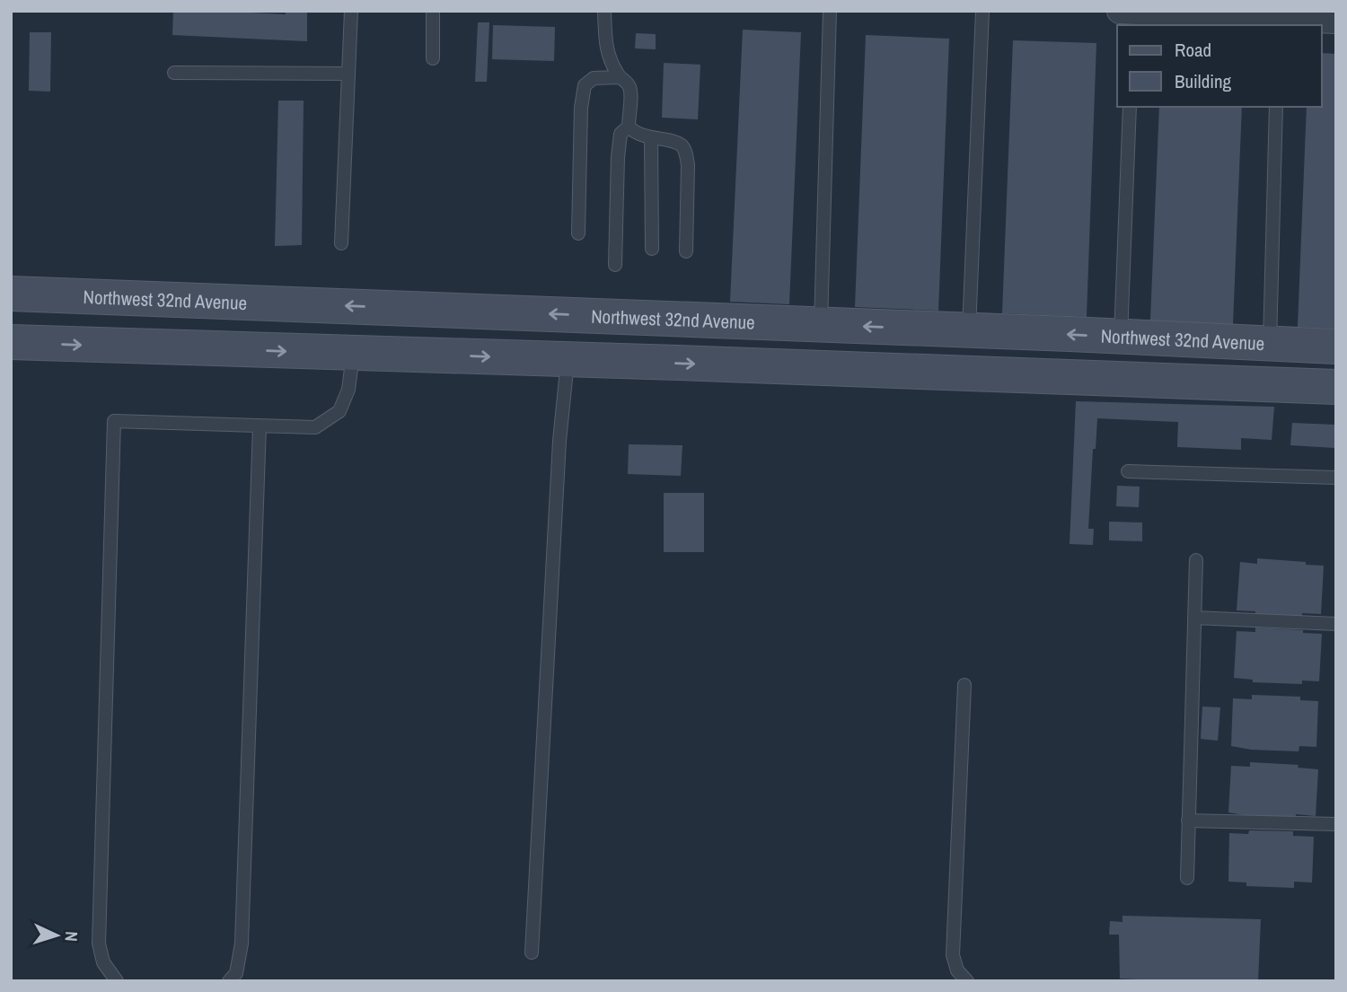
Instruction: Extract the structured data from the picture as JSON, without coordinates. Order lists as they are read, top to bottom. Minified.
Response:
{"streets":{"main road":["Northwest 32nd Avenue"]},"legend":["Road","Building"],"north":"right"}
